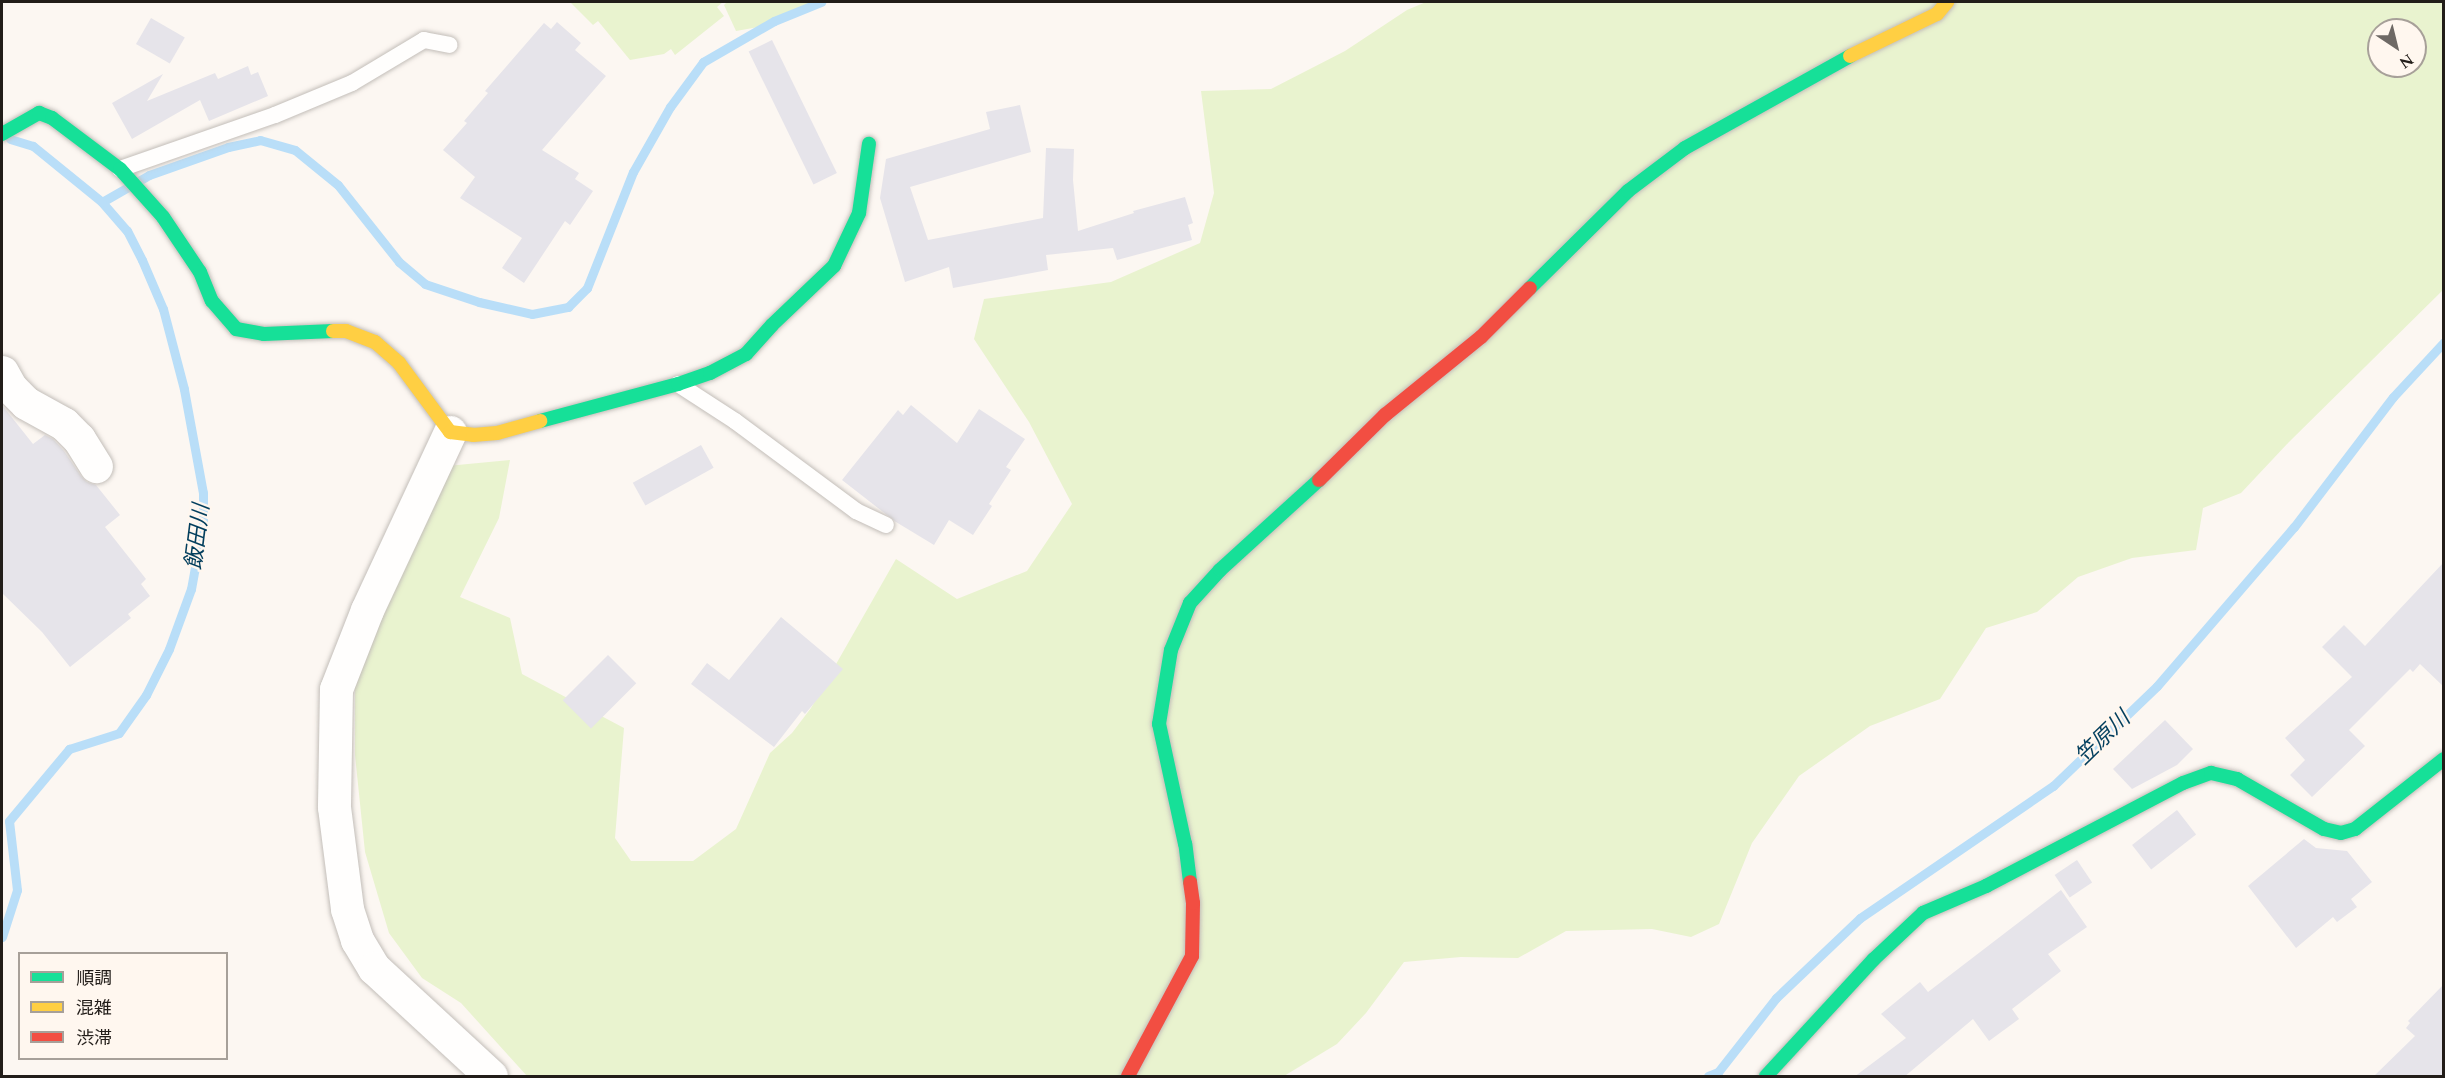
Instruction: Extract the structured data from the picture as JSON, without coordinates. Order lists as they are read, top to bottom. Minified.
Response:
{"water":["飯田川","笠原川"],"legend":["順調","混雑","渋滞"],"north":"bottom right"}
